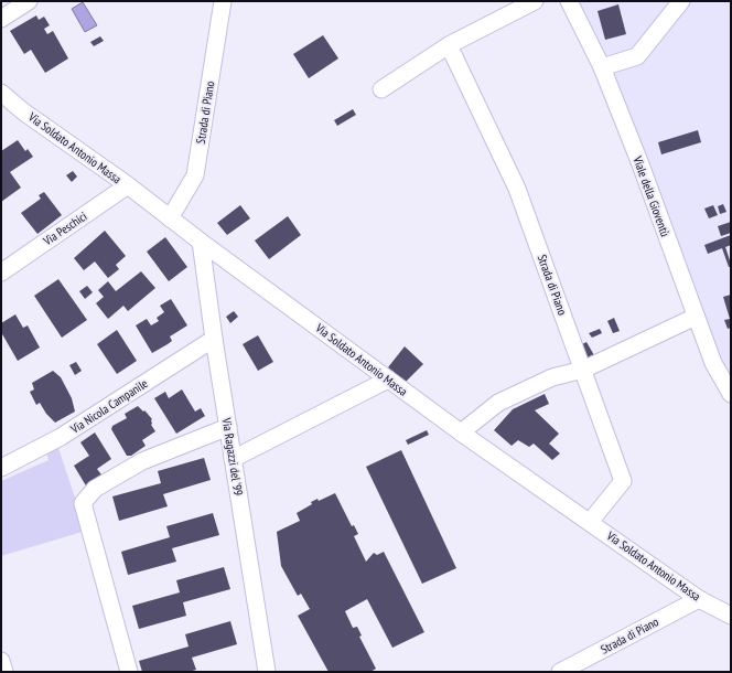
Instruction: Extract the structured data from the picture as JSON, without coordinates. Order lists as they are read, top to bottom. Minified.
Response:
{"streets":{"street":["Strada di Piano","Via Soldato Antonio Massa","Viale della Gioventù","Via Peschici","Via Nicola Campanile","Via Ragazzi del '99"]},"crossings":[["Strada di Piano","Via Soldato Antonio Massa"],["Via Soldato Antonio Massa","Via Peschici"],["Via Soldato Antonio Massa","Via Ragazzi del '99"],["Via Nicola Campanile","Via Ragazzi del '99"]]}
